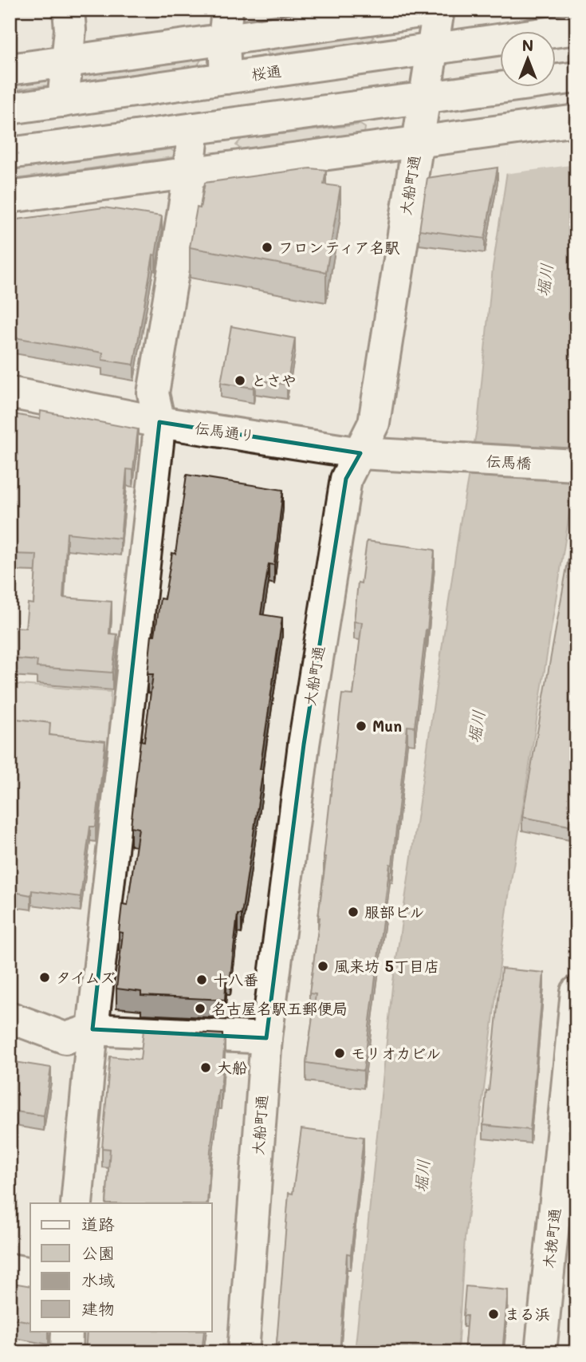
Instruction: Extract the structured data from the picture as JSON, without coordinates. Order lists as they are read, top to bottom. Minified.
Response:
{"streets":{"street":["桜通","大船町通","伝馬通り","伝馬橋","木挽町通"]},"crossings":[["桜通","大船町通"],["大船町通","伝馬通り"],["伝馬通り","伝馬橋"]],"water":["堀川"],"places":["フロンティア名駅","とさや","Mun","服部ビル","風来坊 5丁目店","タイムズ","十八番","名古屋名駅五郵便局","モリオカビル","大船","まる浜"],"legend":["道路","公園","水域","建物"],"north":"top"}
